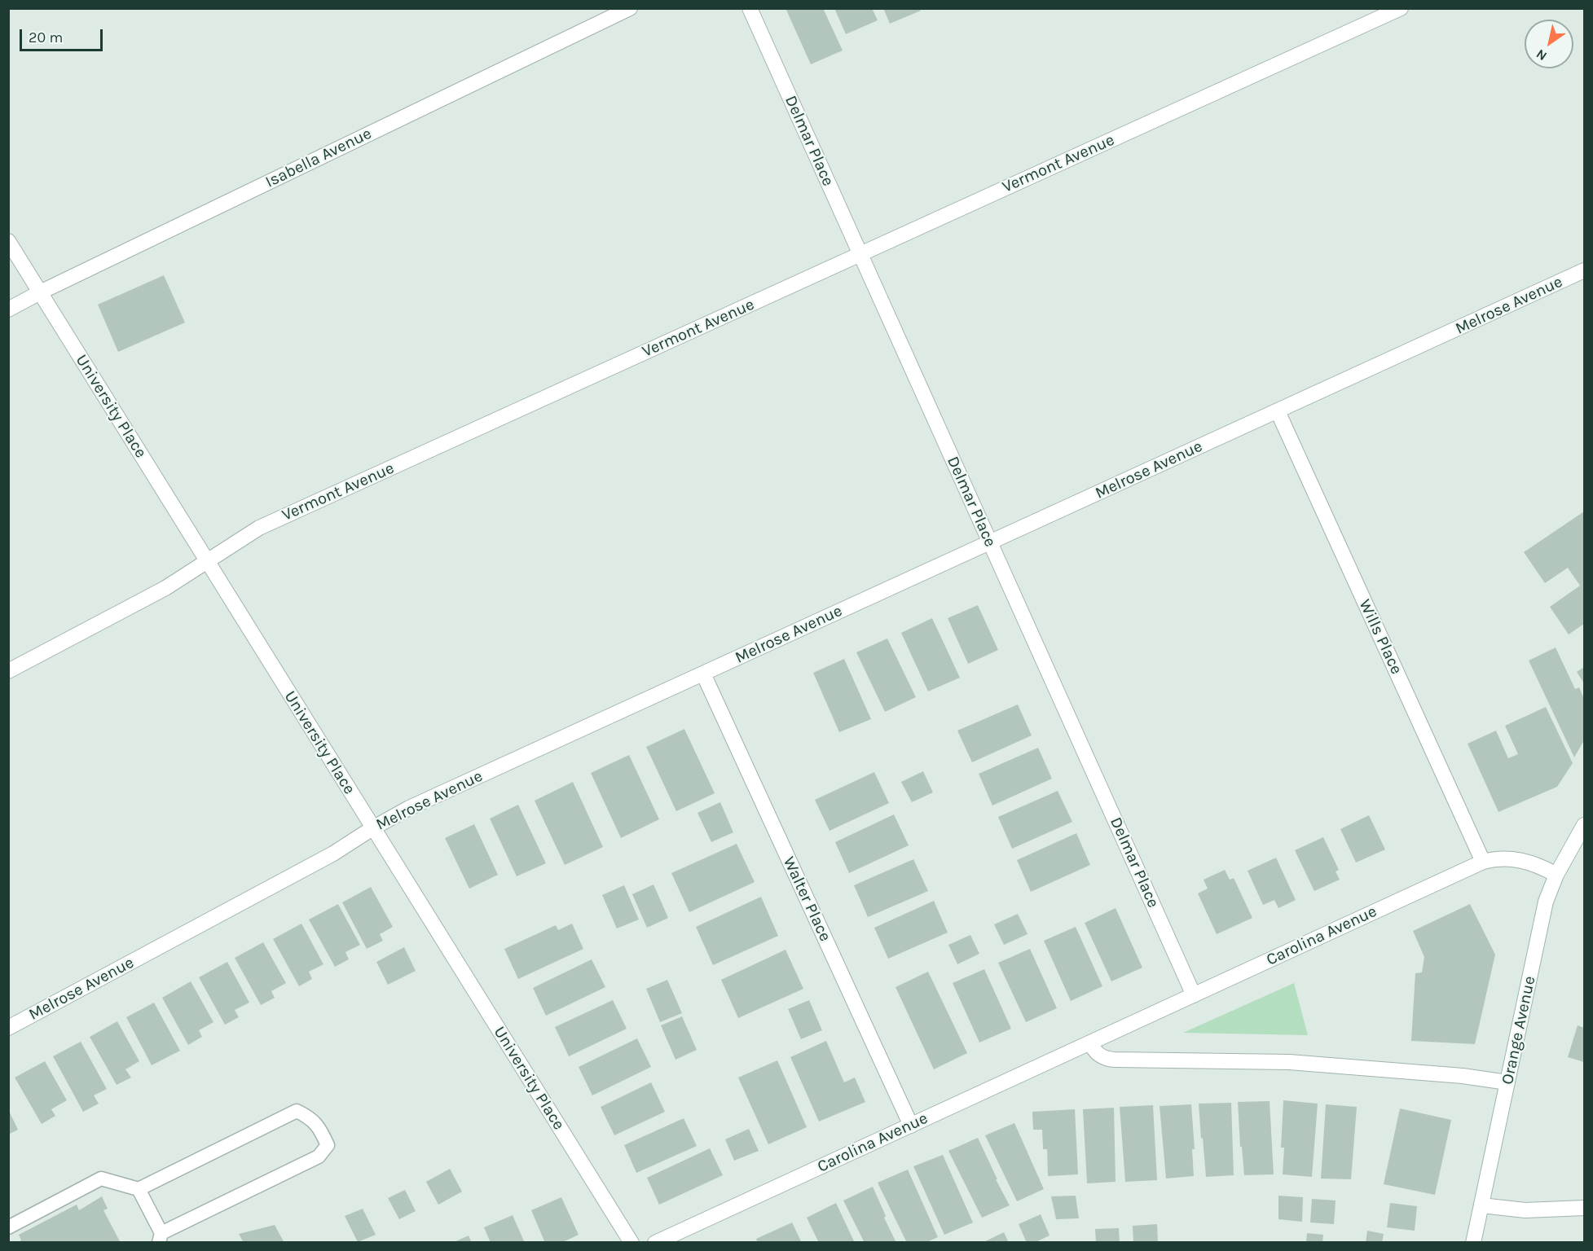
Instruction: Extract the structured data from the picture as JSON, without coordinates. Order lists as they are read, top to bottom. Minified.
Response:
{"streets":{"street":["Delmar Place","Isabella Avenue","Vermont Avenue","Melrose Avenue","University Place","Wills Place","Walter Place","Carolina Avenue","Orange Avenue"]},"crossings":[["Delmar Place","Vermont Avenue"],["Delmar Place","Melrose Avenue"],["Delmar Place","Carolina Avenue"],["Isabella Avenue","University Place"],["Vermont Avenue","University Place"],["Melrose Avenue","University Place"],["Melrose Avenue","Wills Place"],["Melrose Avenue","Walter Place"],["Wills Place","Carolina Avenue"],["Walter Place","Carolina Avenue"],["Carolina Avenue","Orange Avenue"]],"scale_bar":"20 m","north":"bottom left"}
